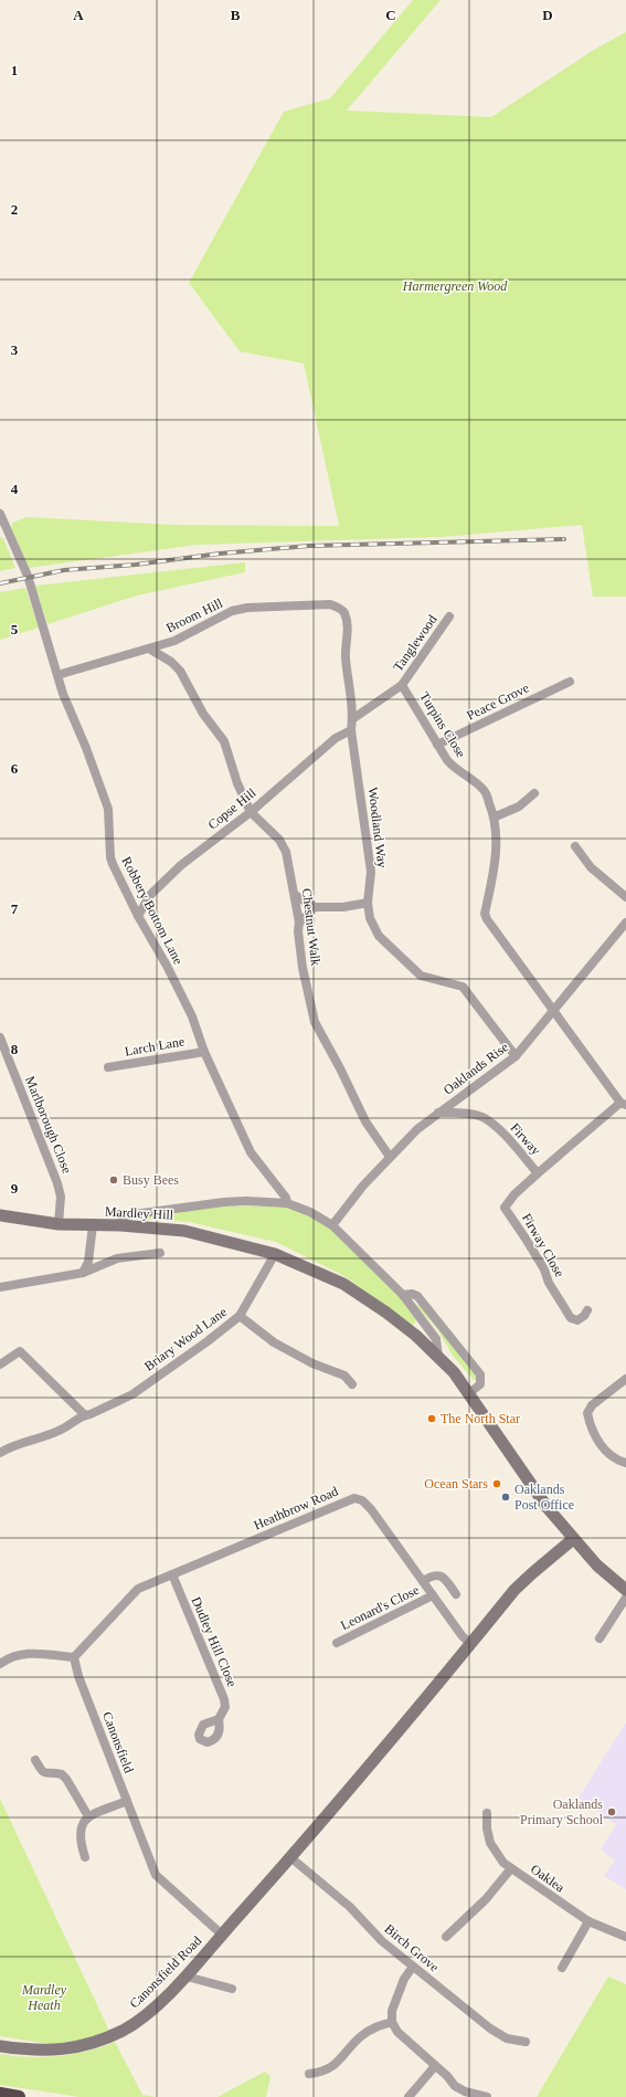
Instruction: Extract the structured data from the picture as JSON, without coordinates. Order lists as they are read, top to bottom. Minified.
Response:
{"streets":{"street":["Broom Hill","Tanglewood","Peace Grove","Turpins Close","Copse Hill","Woodland Way","Robbery Bottom Lane","Chestnut Walk","Larch Lane","Oaklands Rise","Marlborough Close","Firway","Mardley Hill","Firway Close","Briary Wood Lane","Heathbrow Road","Leonard's Close","Dudley Hill Close","Canonsfield","Oaklea","Birch Grove","Canonsfield Road"]},"crossings":[["Broom Hill","Woodland Way"],["Broom Hill","Robbery Bottom Lane"],["Broom Hill","Chestnut Walk"],["Tanglewood","Turpins Close"],["Peace Grove","Turpins Close"],["Turpins Close","Woodland Way"],["Turpins Close","Oaklands Rise"],["Turpins Close","Firway"],["Copse Hill","Woodland Way"],["Copse Hill","Robbery Bottom Lane"],["Copse Hill","Chestnut Walk"],["Woodland Way","Oaklands Rise"],["Robbery Bottom Lane","Larch Lane"],["Chestnut Walk","Oaklands Rise"],["Oaklands Rise","Firway"],["Marlborough Close","Mardley Hill"],["Firway","Firway Close"],["Mardley Hill","Briary Wood Lane"],["Heathbrow Road","Leonard's Close"],["Heathbrow Road","Dudley Hill Close"],["Heathbrow Road","Canonsfield Road"],["Canonsfield","Canonsfield Road"],["Birch Grove","Canonsfield Road"]],"parks":["Harmergreen Wood","Mardley Heath"],"places":["Busy Bees","The North Star","Ocean Stars","Oaklands Post Office","Oaklands Primary School"],"grid":{"columns":["A","B","C","D"],"rows":["1","2","3","4","5","6","7","8","9"]}}
